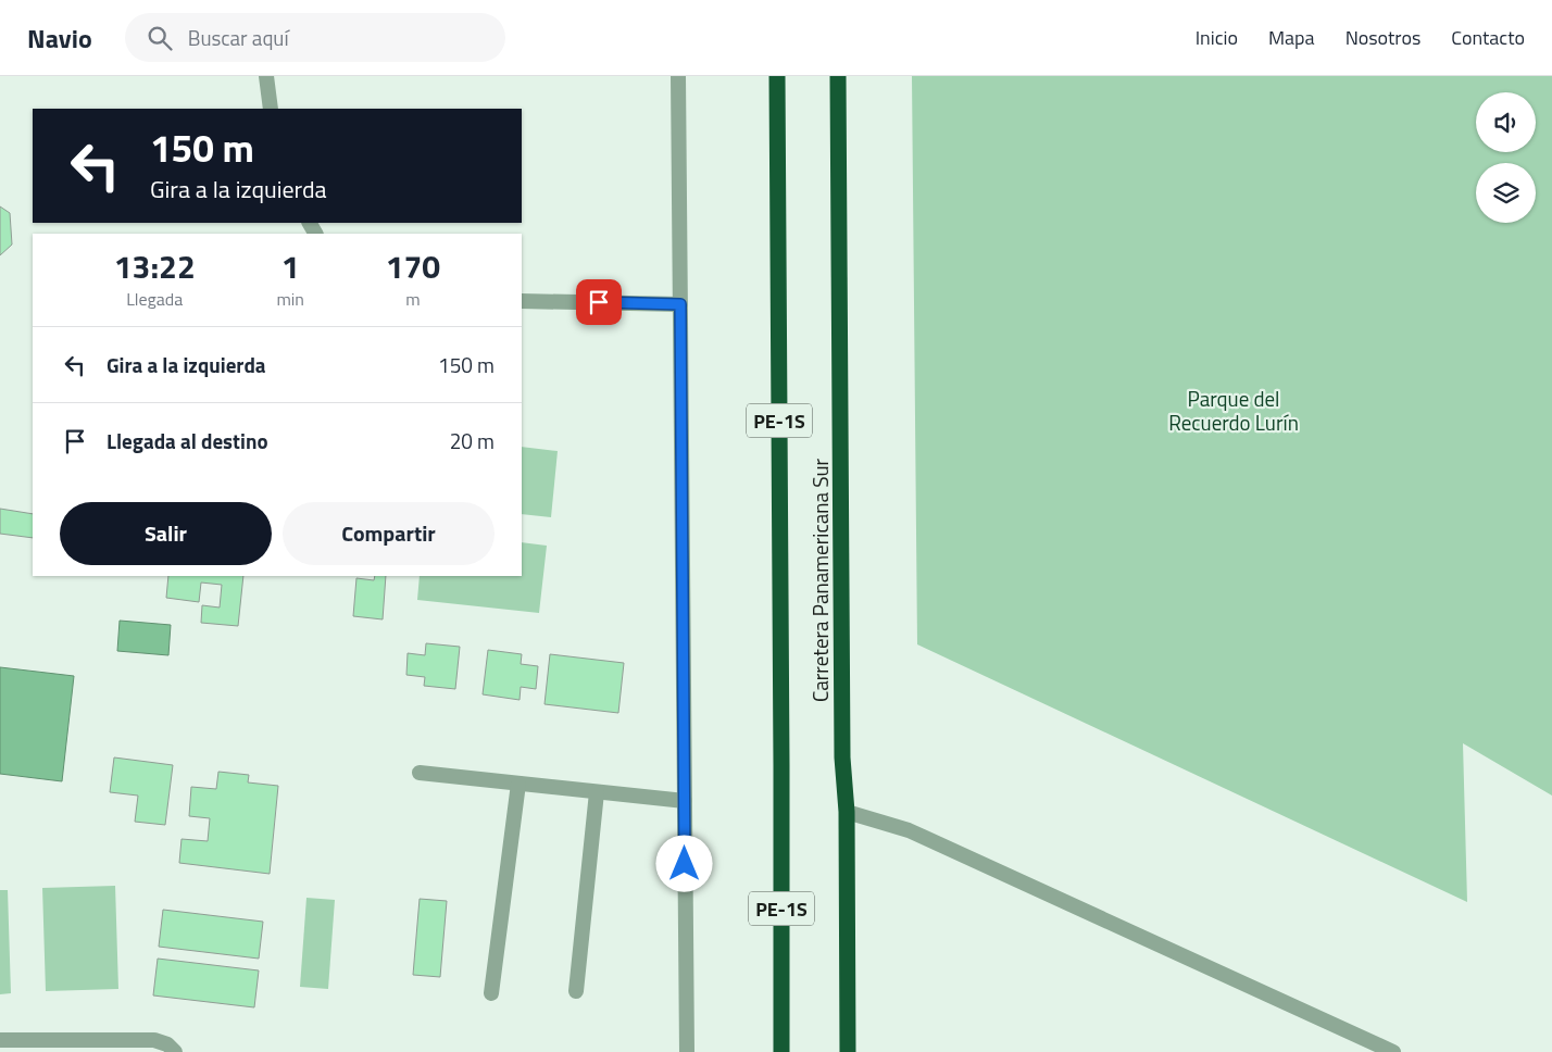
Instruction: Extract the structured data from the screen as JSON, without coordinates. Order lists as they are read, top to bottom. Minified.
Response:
{"streets":{"highway":["PE-1S","Carretera Panamericana Sur"]},"parks":["Parque del Recuerdo Lurín"],"page":{"header":"Navio","search":"Buscar aquí","nav":["Inicio","Mapa","Nosotros","Contacto"],"turn":["150 m","Gira a la izquierda"],"eta":["13:22","Llegada","1","min","170","m"],"list":[{"name":"Gira a la izquierda","value":"150 m"},{"name":"Llegada al destino","value":"20 m"}],"buttons":["Salir","Compartir"]}}
